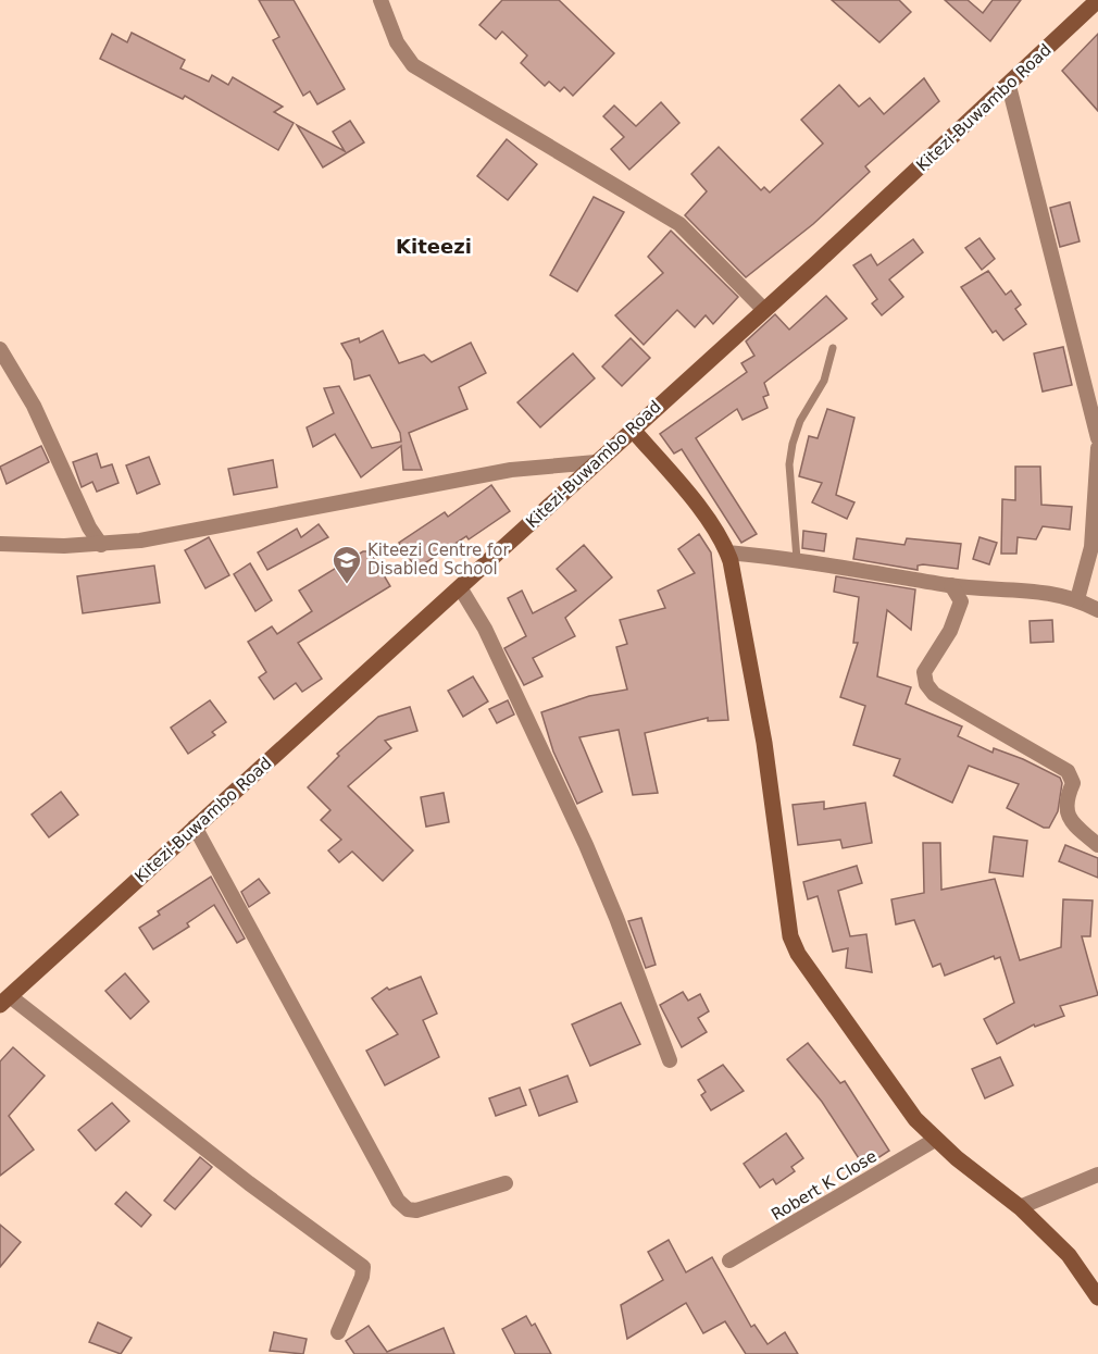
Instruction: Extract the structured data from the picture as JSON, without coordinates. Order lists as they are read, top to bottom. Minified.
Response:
{"streets":{"street":["Kitezi-Buwambo Road","Robert K Close"]},"districts":["Kiteezi"],"places":{"school or university":["Kiteezi Centre for Disabled School"]}}
